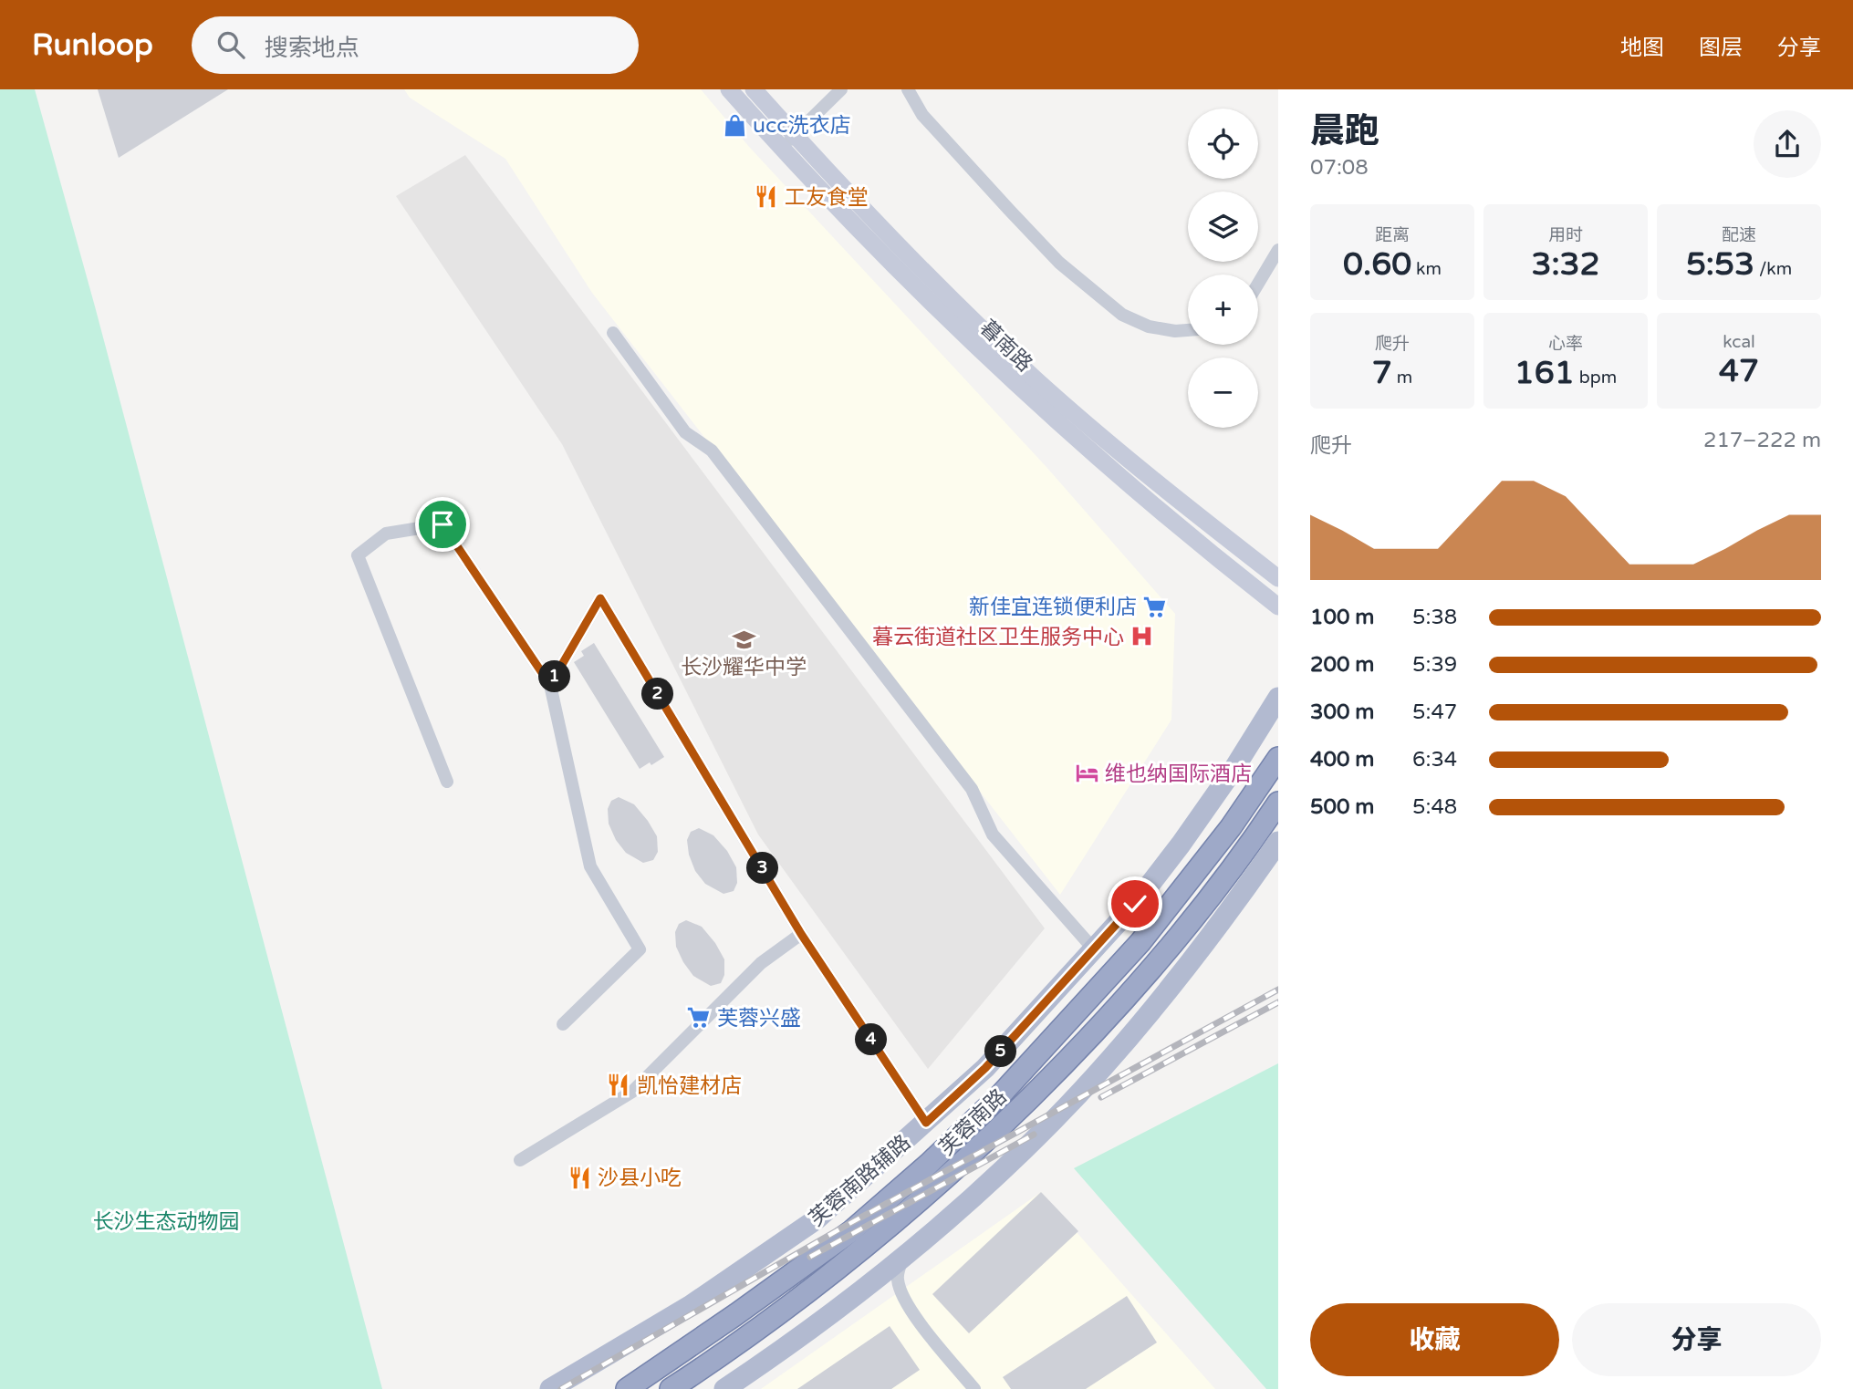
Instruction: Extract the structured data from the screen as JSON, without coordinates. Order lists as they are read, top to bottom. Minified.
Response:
{"streets":{"highway":["芙蓉南路"],"main road":["暮南路","芙蓉南路辅路"]},"parks":["长沙生态动物园"],"places":{"shop":["ucc洗衣店"],"restaurant":["工友食堂","凯怡建材店","沙县小吃"],"supermarket":["新佳宜连锁便利店","芙蓉兴盛"],"hospital":["暮云街道社区卫生服务中心"],"school or university":["长沙耀华中学"],"hotel":["维也纳国际酒店"]},"page":{"header":"Runloop","search":"搜索地点","nav":["地图","图层","分享"],"heading":["晨跑","07:08"],"map_buttons":["+","−"],"stats":[["距离","0.60 km"],["用时","3:32"],["配速","5:53 /km"],["爬升","7 m"],["心率","161 bpm"],["kcal","47"]],"chart":["爬升","217–222 m"],"list":[{"name":"100 m","note":"5:38"},{"name":"200 m","note":"5:39"},{"name":"300 m","note":"5:47"},{"name":"400 m","note":"6:34"},{"name":"500 m","note":"5:48"}],"pins":["1","2","3","4","5"],"buttons":["收藏","分享"]}}
